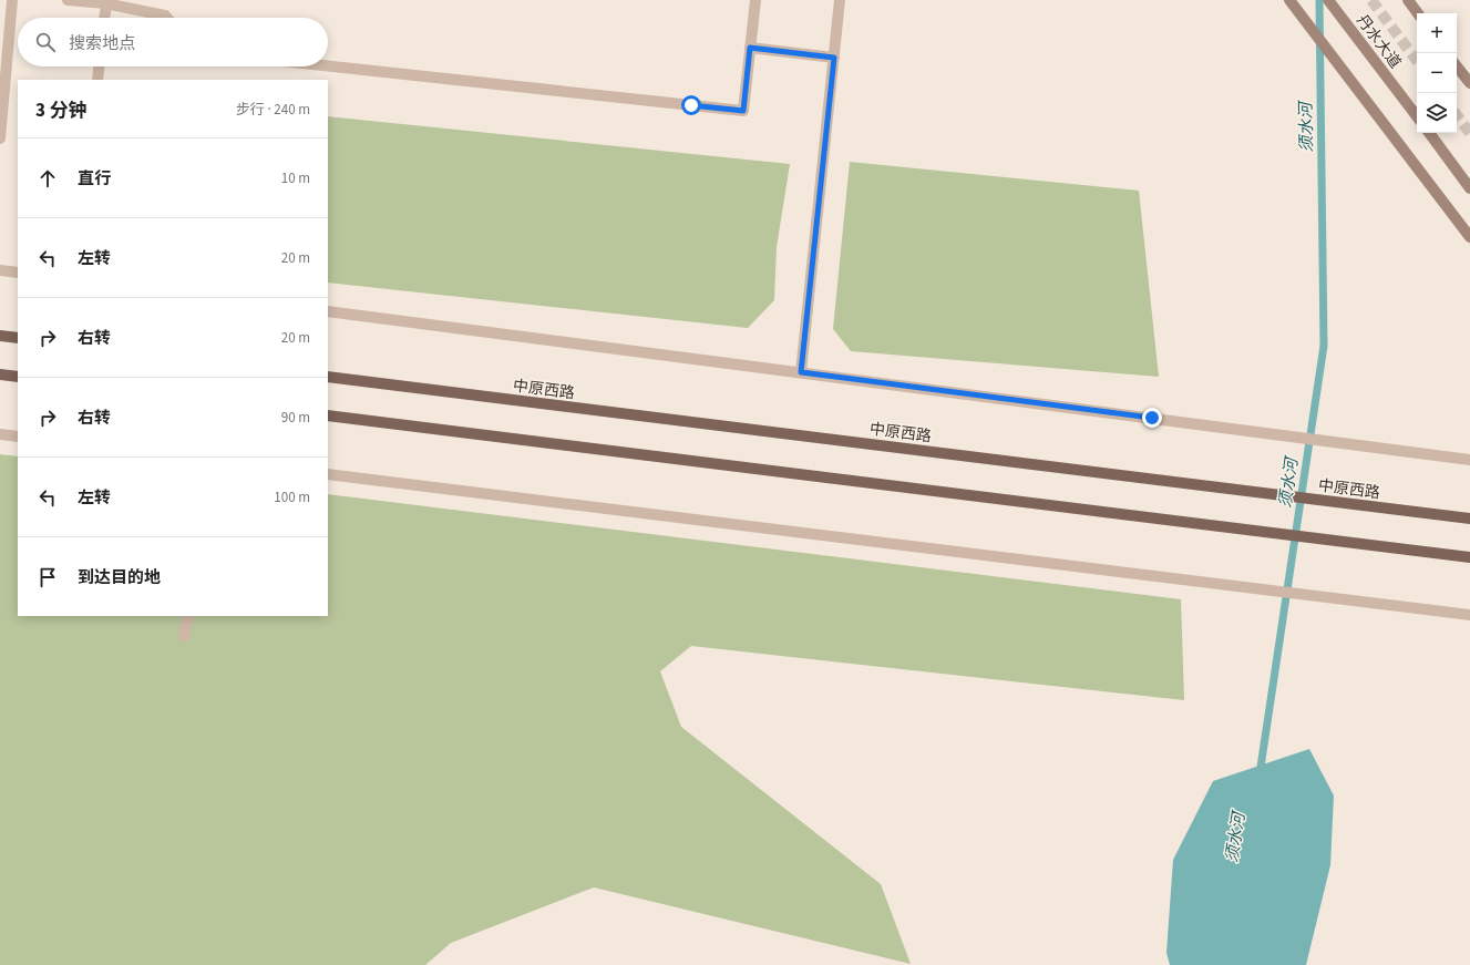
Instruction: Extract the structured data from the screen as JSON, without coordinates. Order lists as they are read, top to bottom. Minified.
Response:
{"streets":{"main road":["中原西路"],"street":["丹水大道"]},"water":["须水河"],"page":{"map_buttons":["+","−"],"search":"搜索地点","heading":["3 分钟","步行 · 240 m"],"list":[["直行","10 m"],["左转","20 m"],["右转","20 m"],["右转","90 m"],["左转","100 m"],"到达目的地"]}}
